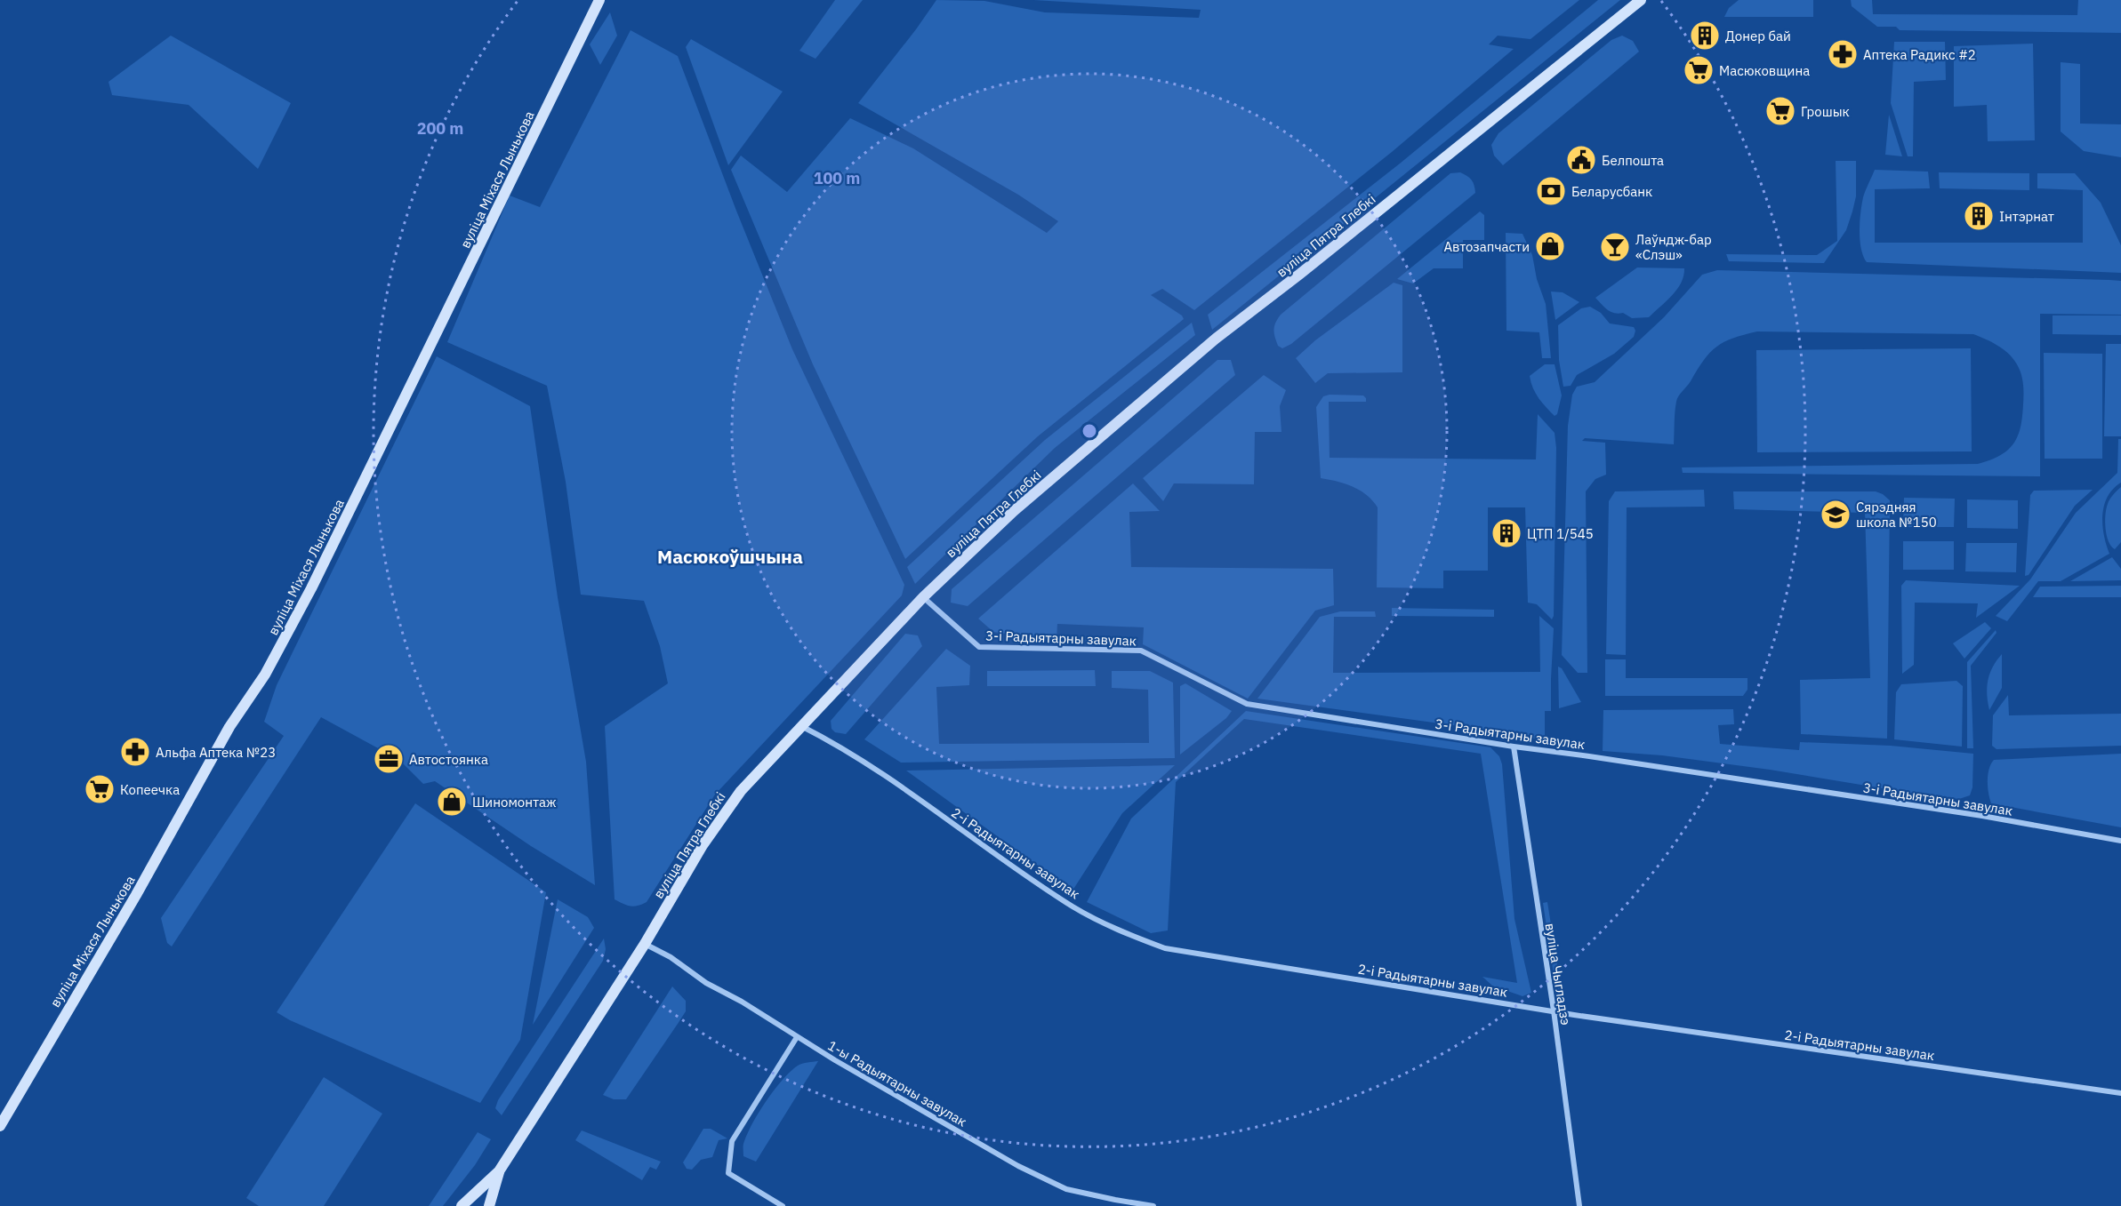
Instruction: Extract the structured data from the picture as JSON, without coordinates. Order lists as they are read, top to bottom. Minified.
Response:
{"streets":{"street":["вуліца Міхася Лынькова","вуліца Пятра Глебкі","3-і Радыятарны завулак","2-і Радыятарны завулак","вуліца Чыгладзэ","1-ы Радыятарны завулак"]},"crossings":[["вуліца Пятра Глебкі","3-і Радыятарны завулак"],["вуліца Пятра Глебкі","2-і Радыятарны завулак"],["вуліца Пятра Глебкі","1-ы Радыятарны завулак"],["3-і Радыятарны завулак","вуліца Чыгладзэ"],["2-і Радыятарны завулак","вуліца Чыгладзэ"]],"districts":["Масюкоўшчына"],"places":{"building":["Донер бай","Інтэрнат","ЦТП 1/545"],"pharmacy":["Аптека Радикс #2","Альфа Аптека №23"],"supermarket":["Масюковщина","Грошык","Копеечка"],"public building":["Белпошта"],"bank":["Беларусбанк"],"shop":["Автозапчасти","Шиномонтаж"],"bar":["Лаўндж-бар «Слэш»"],"school or university":["Сярэдняя школа №150"],"office":["Автостоянка"]},"rings":["200 m","100 m"]}
